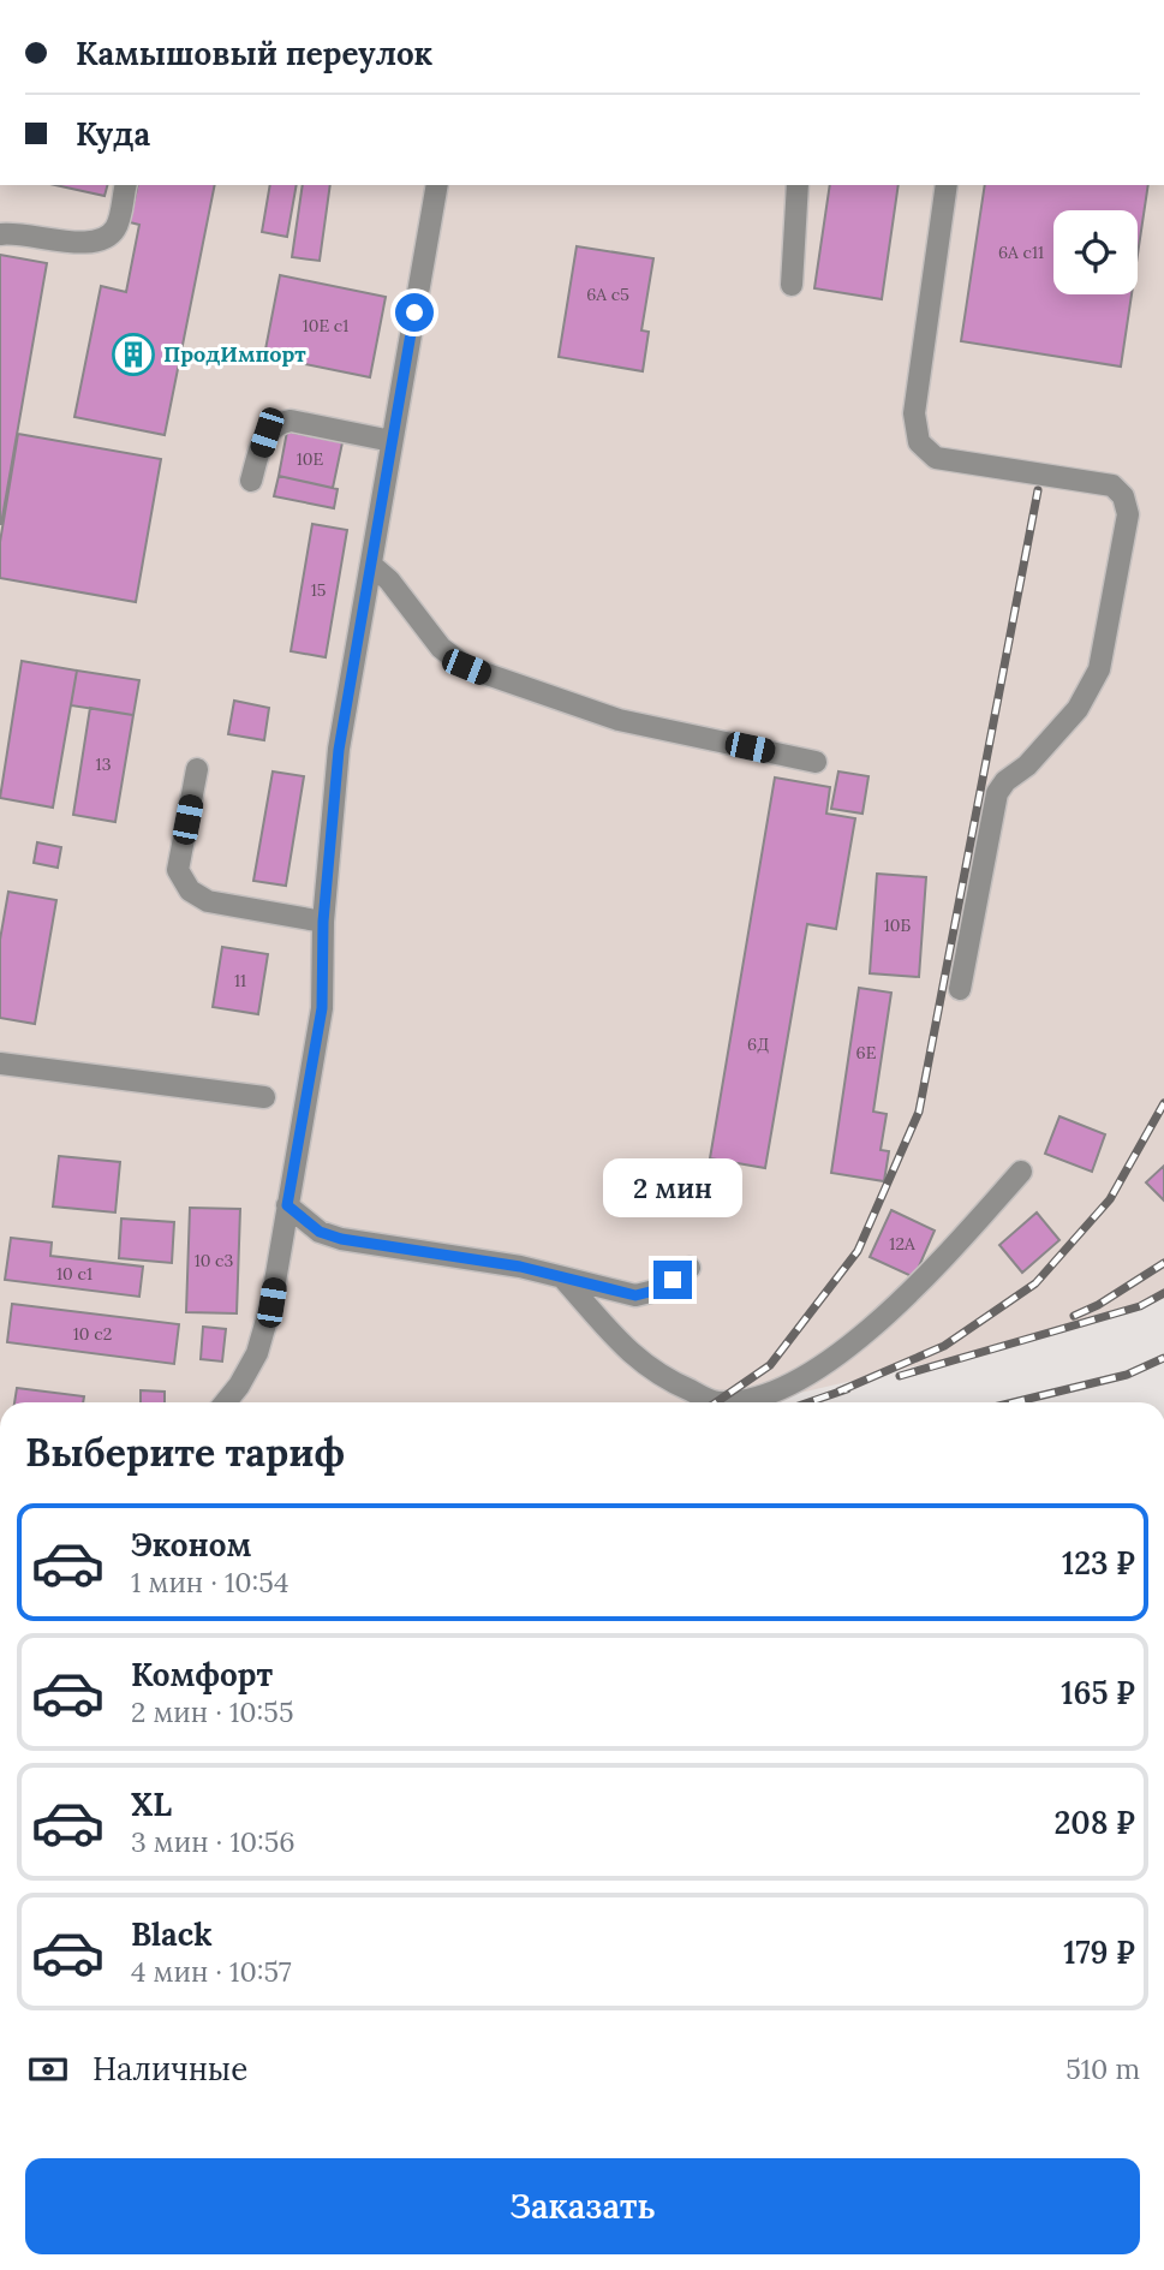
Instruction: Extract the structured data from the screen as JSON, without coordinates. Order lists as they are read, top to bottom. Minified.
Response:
{"places":{"building":["ПродИмпорт"]},"house_numbers":["6А с11","6А с5","10Е с1","10Е","15","13","10Б","11","6Д","6Е","12А","10 с3","10 с1","10 с2"],"page":{"banner":["Камышовый переулок","Куда"],"bubble":"2 мин","heading":"Выберите тариф","list":[{"name":"Эконом","note":"1 мин · 10:54","value":"123 ₽"},{"name":"Комфорт","note":"2 мин · 10:55","value":"165 ₽"},{"name":"XL","note":"3 мин · 10:56","value":"208 ₽"},{"name":"Black","note":"4 мин · 10:57","value":"179 ₽"}],"pay":["Наличные","510 m"],"buttons":"Заказать"}}
